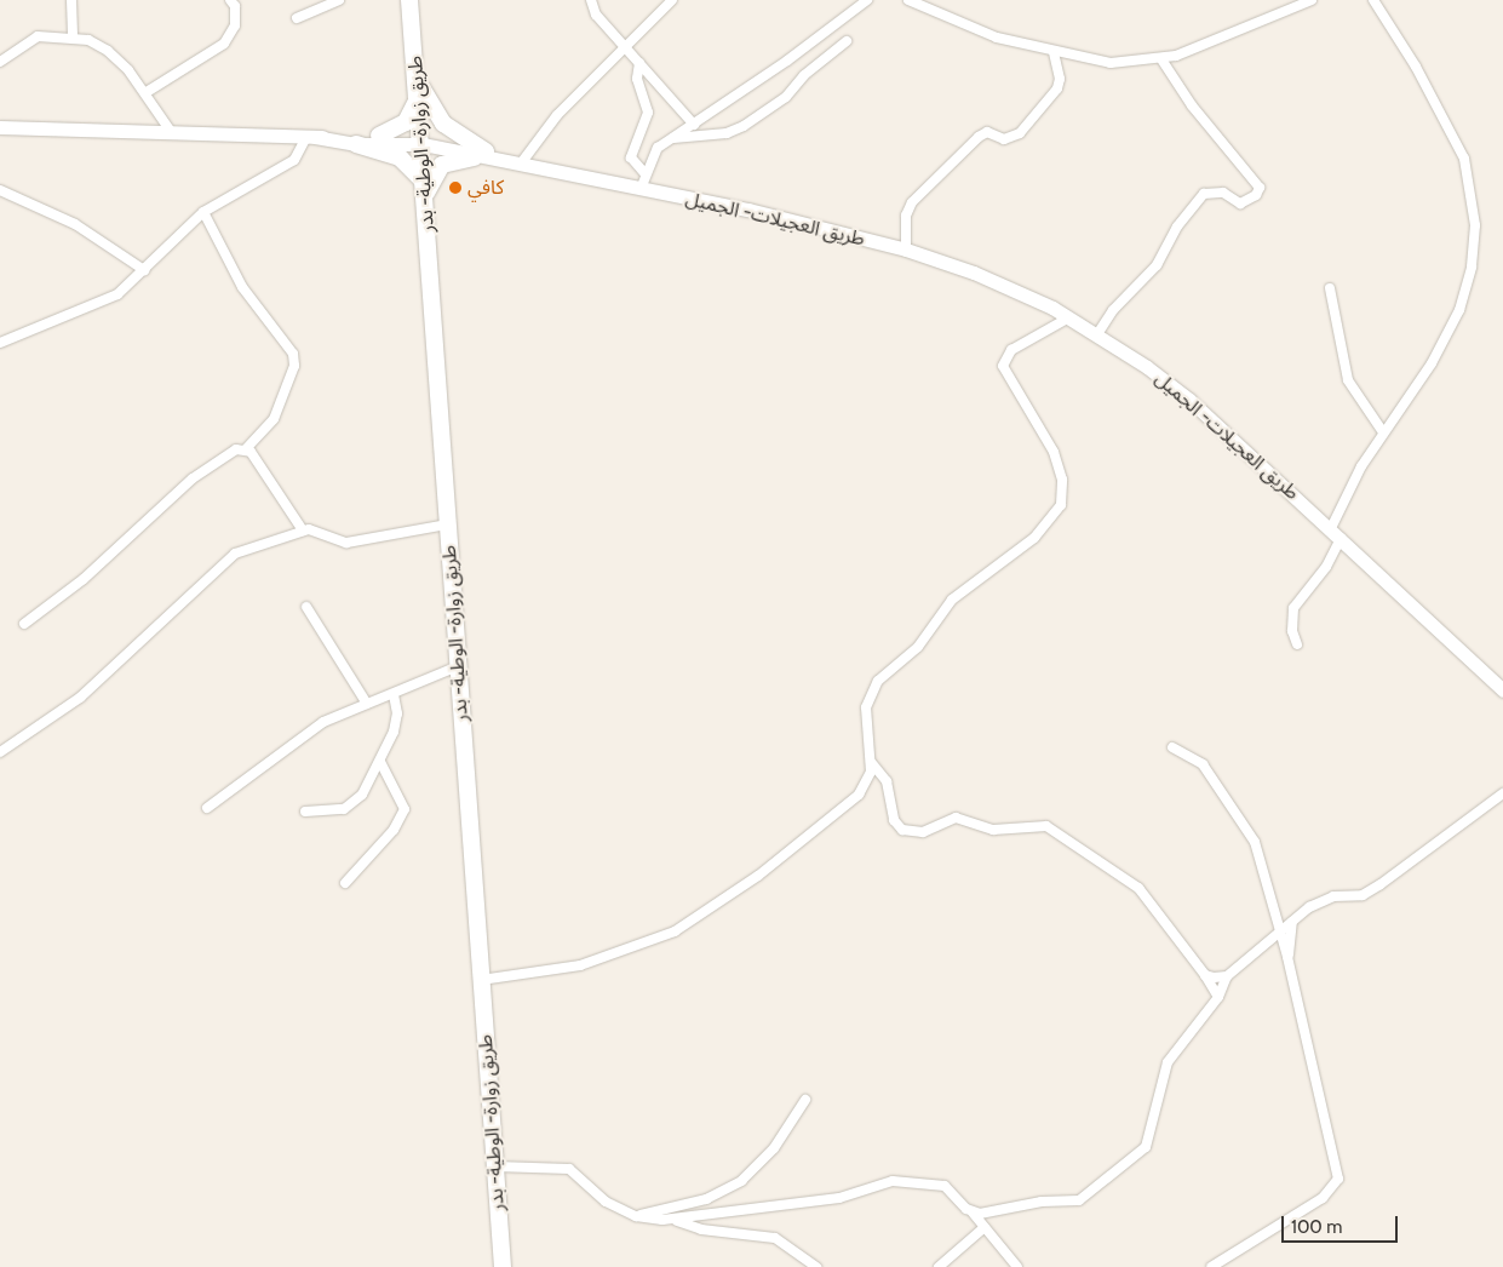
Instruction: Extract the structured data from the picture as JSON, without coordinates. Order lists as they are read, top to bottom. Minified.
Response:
{"streets":{"highway":["طريق زوارة- الوطية- بدر"],"main road":["طريق العجيلات- الجميل"]},"crossings":[["طريق زوارة- الوطية- بدر","طريق العجيلات- الجميل"]],"places":["كافي"],"scale_bar":"100 m"}
